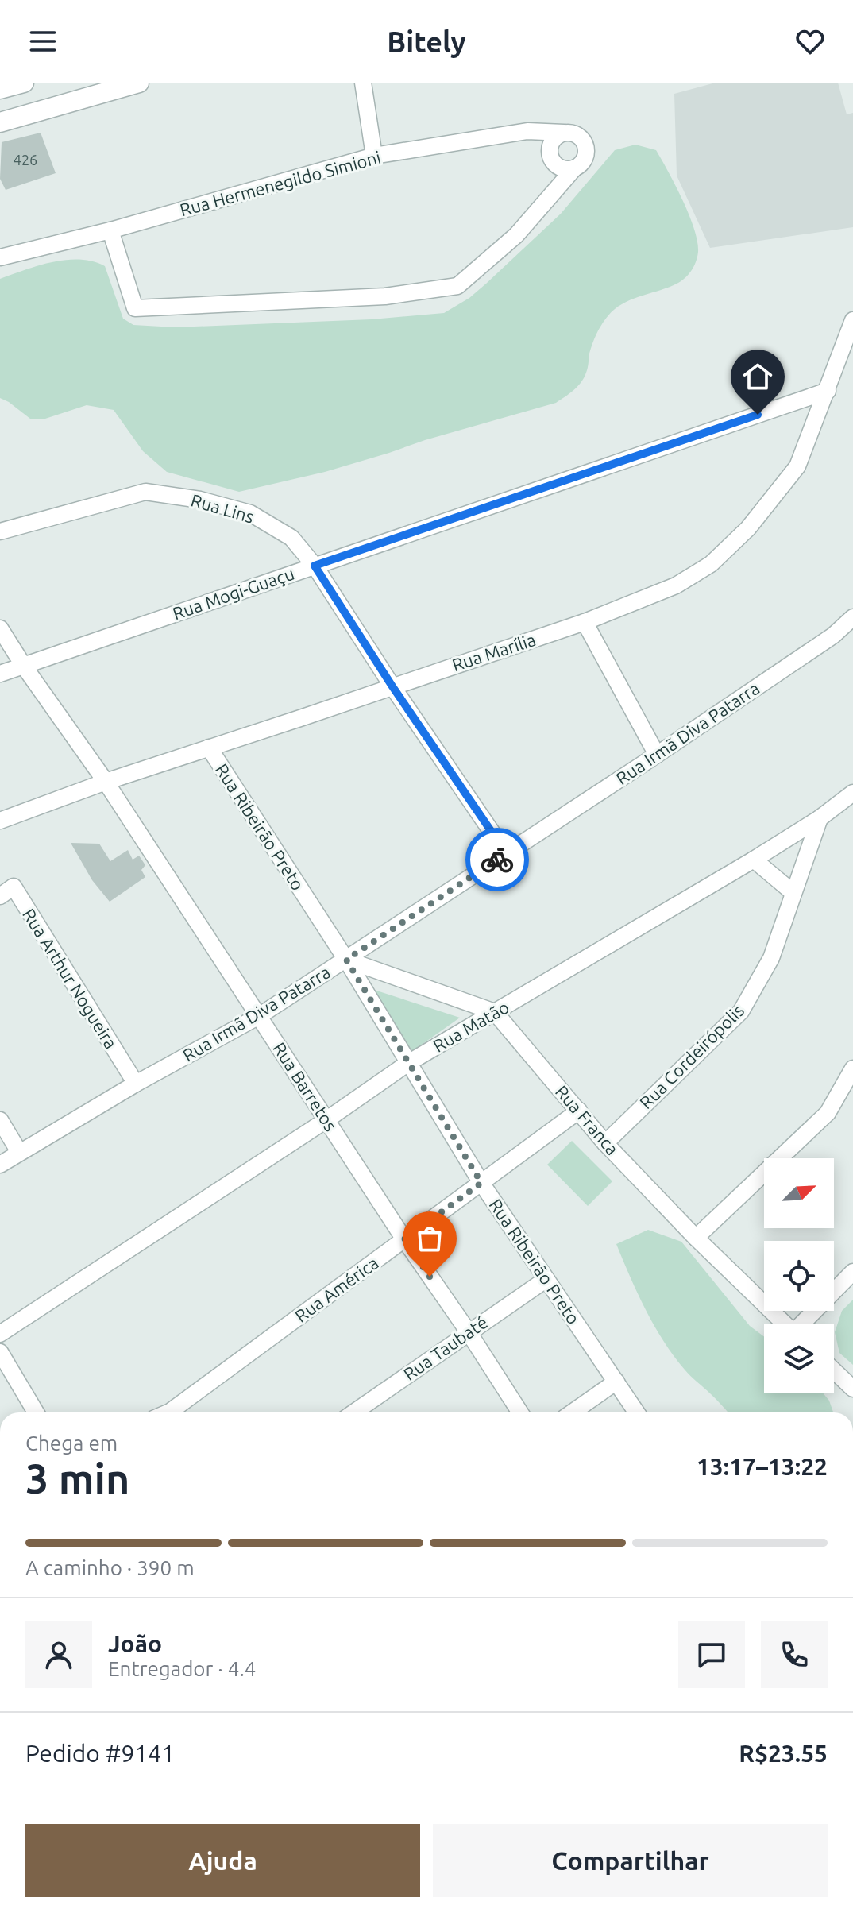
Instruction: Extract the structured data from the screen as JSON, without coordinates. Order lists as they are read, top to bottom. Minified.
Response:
{"streets":{"street":["Rua Hermenegildo Simioni","Rua Lins","Rua Mogi-Guaçu","Rua Marília","Rua Irmã Diva Patarra","Rua Ribeirão Preto","Rua Arthur Nogueira","Rua Matão","Rua Cordeirópolis","Rua Barretos","Rua Franca","Rua América","Rua Taubaté"]},"crossings":[["Rua Lins","Rua Mogi-Guaçu"],["Rua Lins","Rua Marília"],["Rua Lins","Rua Irmã Diva Patarra"],["Rua Mogi-Guaçu","Rua Marília"],["Rua Mogi-Guaçu","Rua Barretos"],["Rua Marília","Rua Ribeirão Preto"],["Rua Marília","Rua Barretos"],["Rua Irmã Diva Patarra","Rua Ribeirão Preto"],["Rua Irmã Diva Patarra","Rua Arthur Nogueira"],["Rua Irmã Diva Patarra","Rua Barretos"],["Rua Ribeirão Preto","Rua Matão"],["Rua Ribeirão Preto","Rua América"],["Rua Ribeirão Preto","Rua Taubaté"],["Rua Matão","Rua Cordeirópolis"],["Rua Matão","Rua Barretos"],["Rua Matão","Rua Franca"],["Rua Cordeirópolis","Rua Franca"],["Rua Barretos","Rua América"],["Rua Barretos","Rua Taubaté"],["Rua Franca","Rua América"]],"house_numbers":["426"],"north":"top right","page":{"header":"Bitely","heading":["3 min","Chega em","13:17–13:22"],"panel":["João","Entregador · 4.4","Pedido #9141","R$23.55"],"bar":"A caminho · 390 m","buttons":["Ajuda","Compartilhar"]}}
